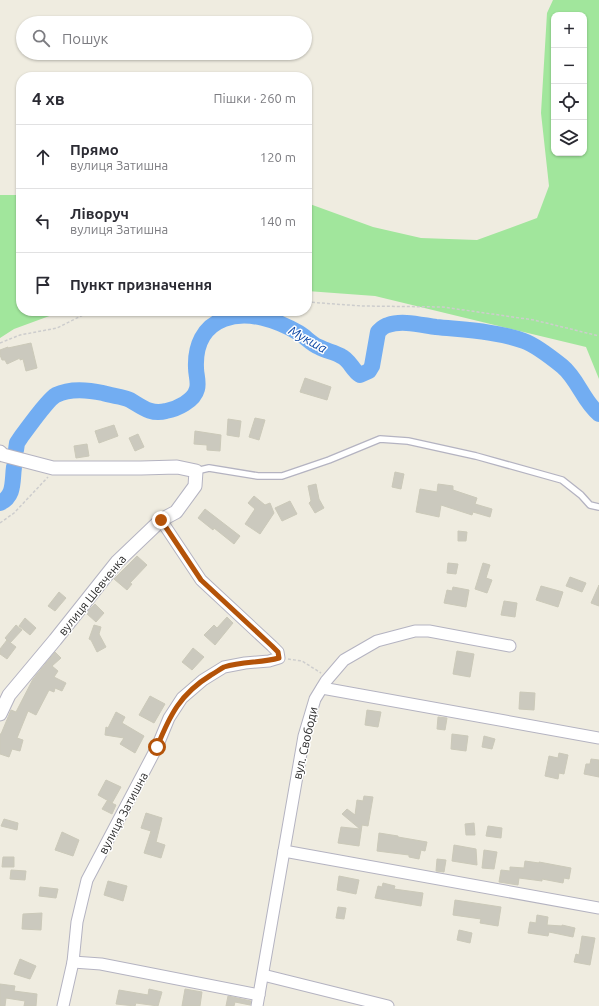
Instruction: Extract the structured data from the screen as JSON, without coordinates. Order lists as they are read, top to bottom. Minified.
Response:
{"streets":{"street":["вулиця Шевченка","вул. Свободи","вулиця Затишна"]},"water":["Мукша"],"page":{"map_buttons":["+","−"],"search":"Пошук","heading":["4 хв","Пішки · 260 m"],"list":[["Прямо","вулиця Затишна","120 m"],["Ліворуч","вулиця Затишна","140 m"],"Пункт призначення"]}}
